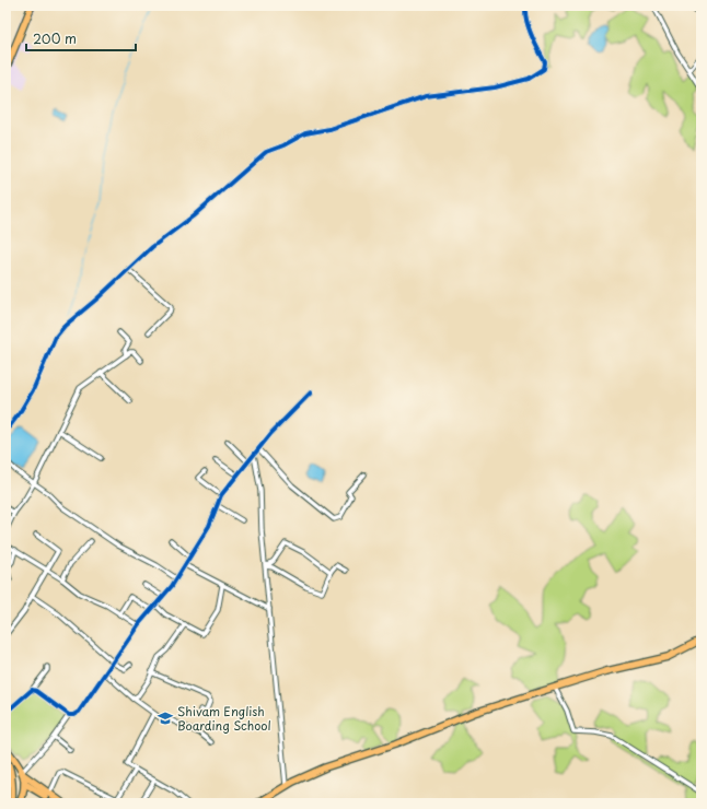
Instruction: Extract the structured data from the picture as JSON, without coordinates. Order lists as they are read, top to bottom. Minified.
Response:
{"places":{"school or university":["Shivam English Boarding School"]},"scale_bar":"200 m"}
